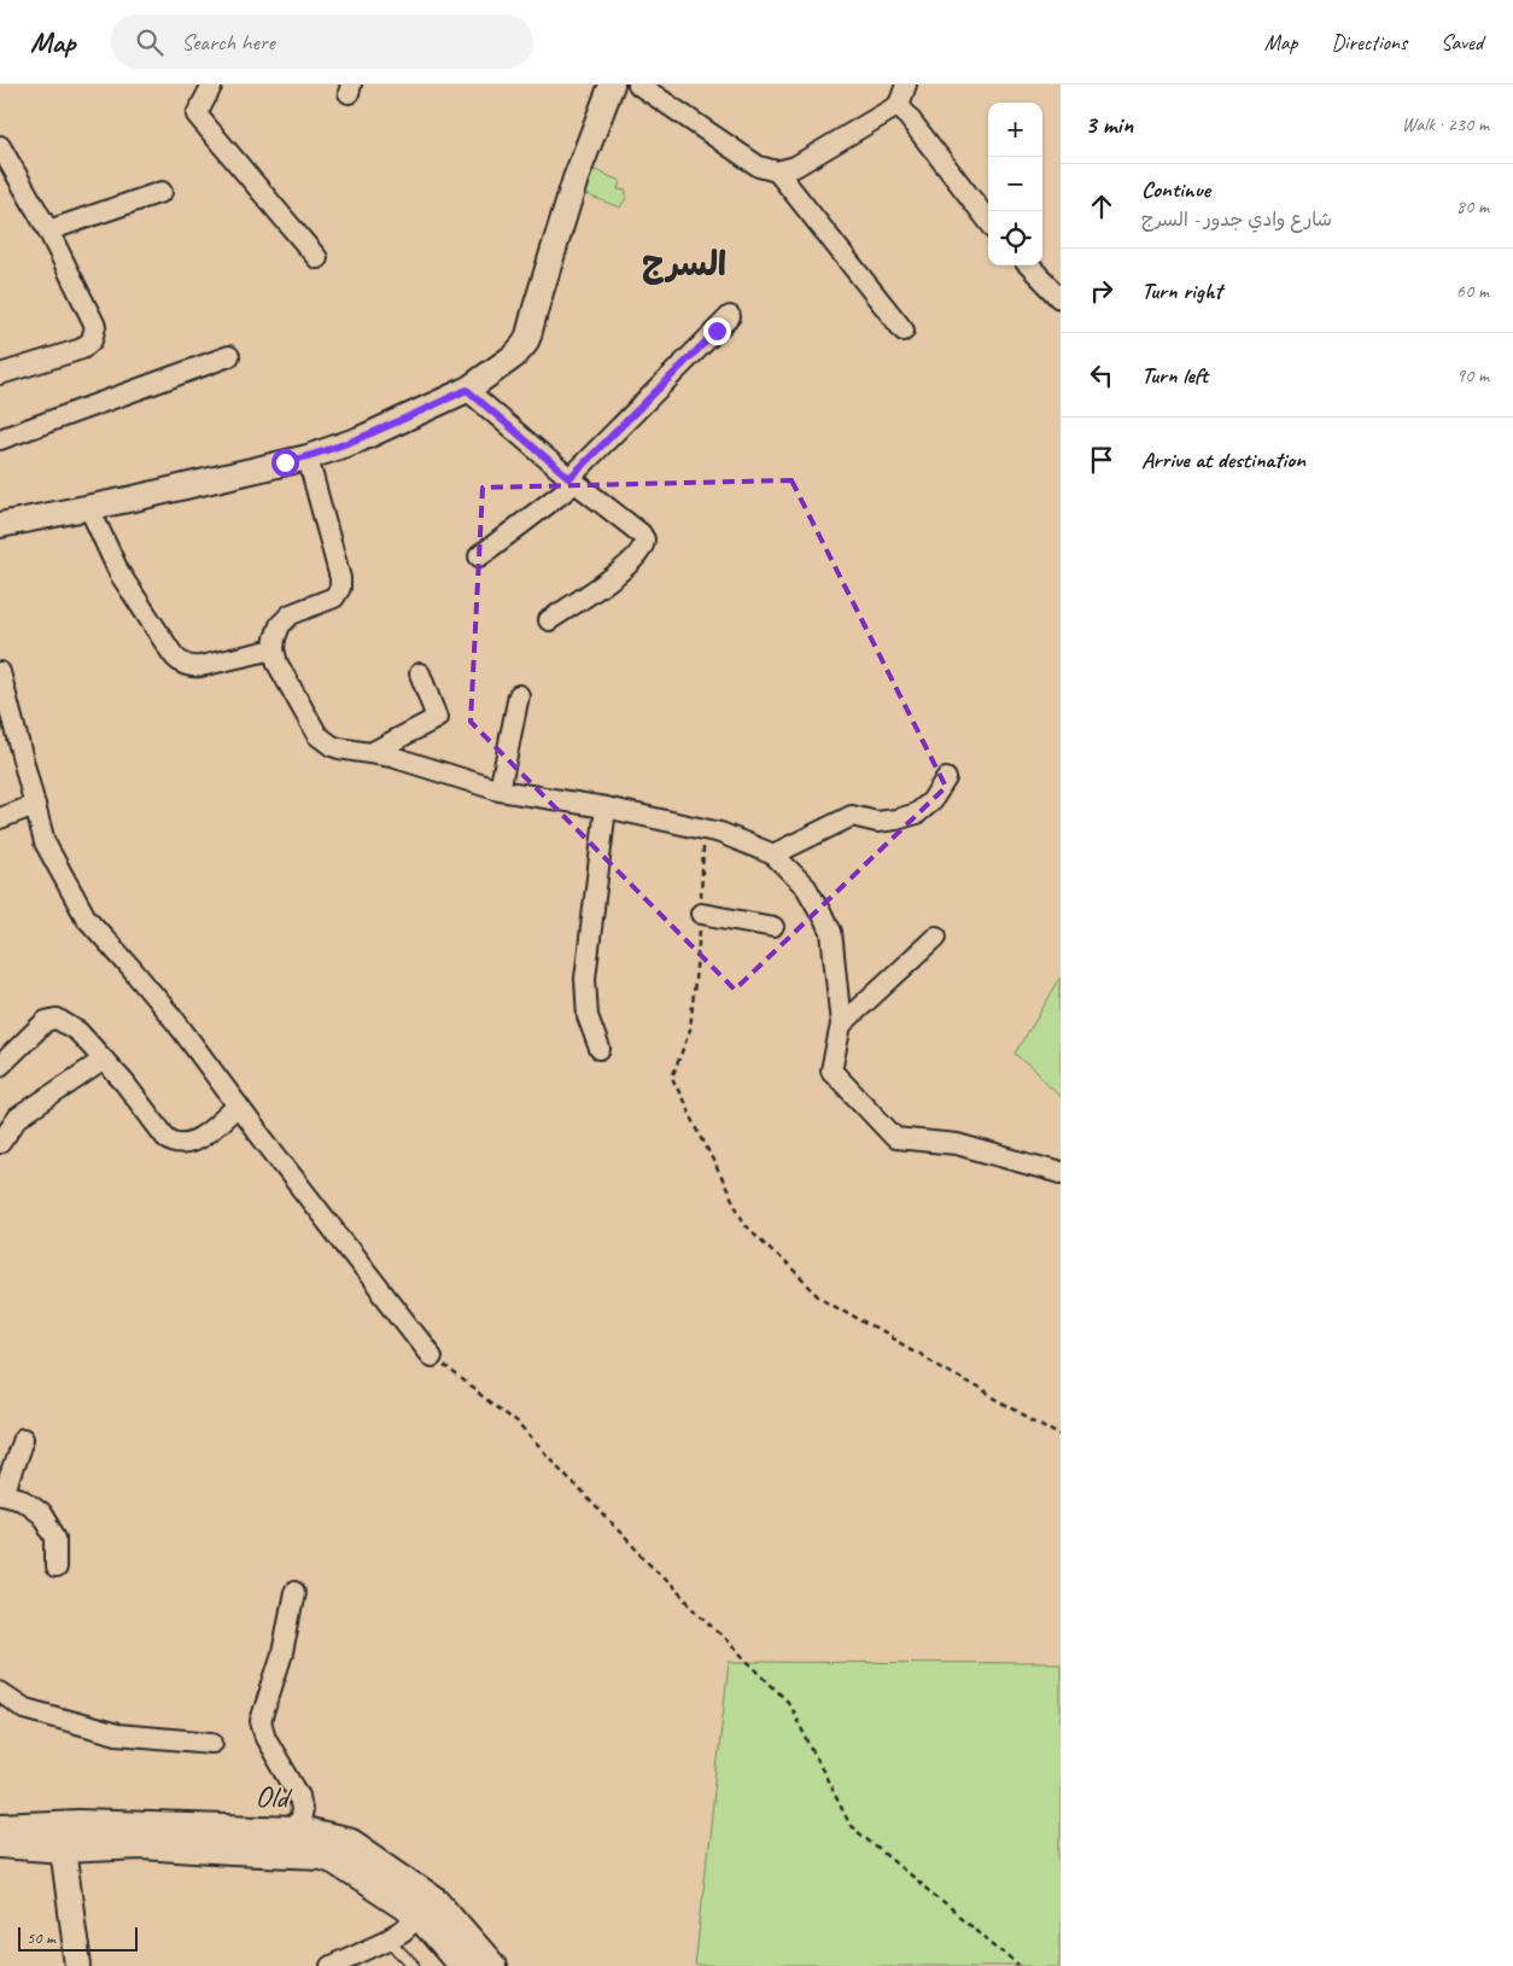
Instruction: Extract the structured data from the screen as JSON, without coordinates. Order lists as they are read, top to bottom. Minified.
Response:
{"streets":{"main road":["Old"]},"districts":["السرج"],"scale_bar":"50 m","page":{"header":"Map","search":"Search here","nav":["Map","Directions","Saved"],"heading":["3 min","Walk · 230 m"],"map_buttons":["+","−"],"list":[["Continue","شارع وادي جدور - السرج","80 m"],["Turn right","60 m"],["Turn left","90 m"],"Arrive at destination"],"scale":"50 m"}}
